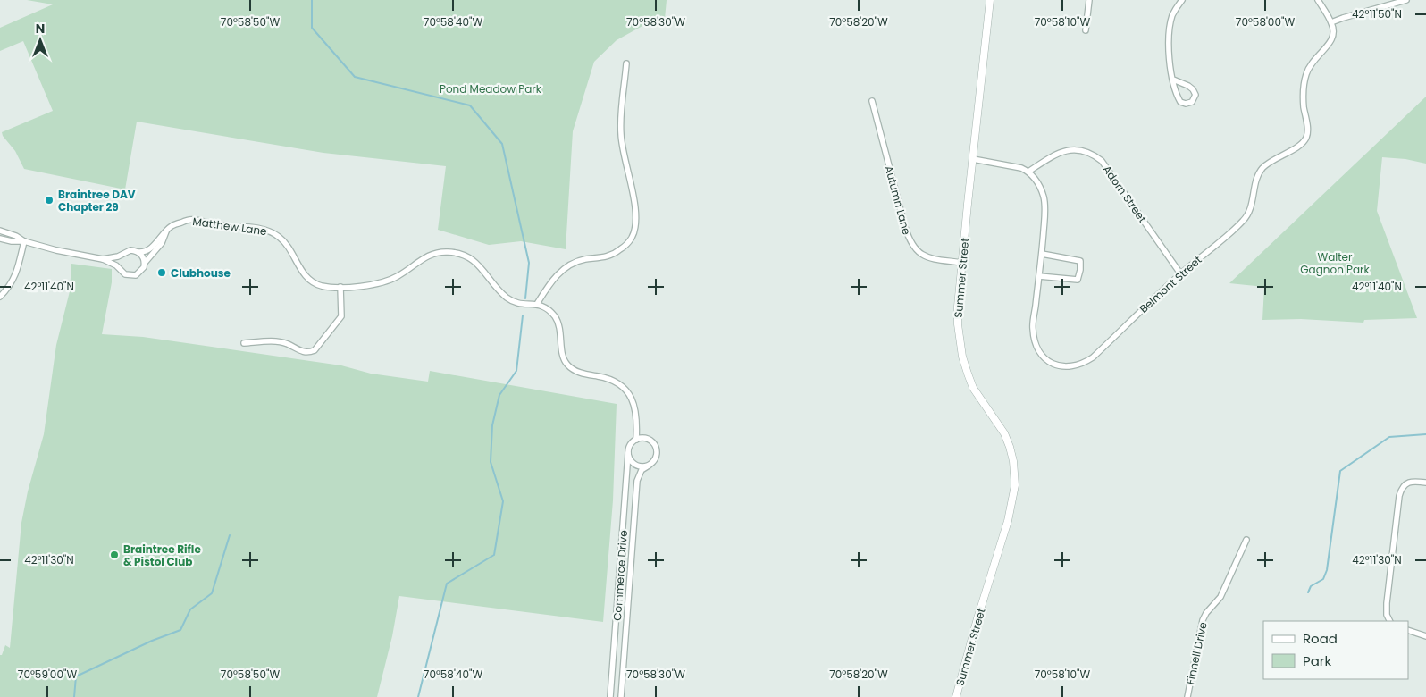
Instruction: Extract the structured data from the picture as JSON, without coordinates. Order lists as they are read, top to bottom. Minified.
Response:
{"streets":{"street":["Adorn Street","Autumn Lane","Matthew Lane","Summer Street","Belmont Street","Commerce Drive","Finnell Drive"]},"crossings":[["Adorn Street","Belmont Street"],["Autumn Lane","Summer Street"]],"parks":["Pond Meadow Park","Walter Gagnon Park"],"places":["Braintree DAV Chapter 29","Clubhouse","Braintree Rifle & Pistol Club"],"legend":["Road","Park"],"north":"top","coordinates":["42°11'50\"N","70°58'50\"W","70°58'40\"W","70°58'30\"W","70°58'20\"W","70°58'10\"W","70°58'00\"W","42°11'40\"N","42°11'30\"N","70°59'00\"W"]}
